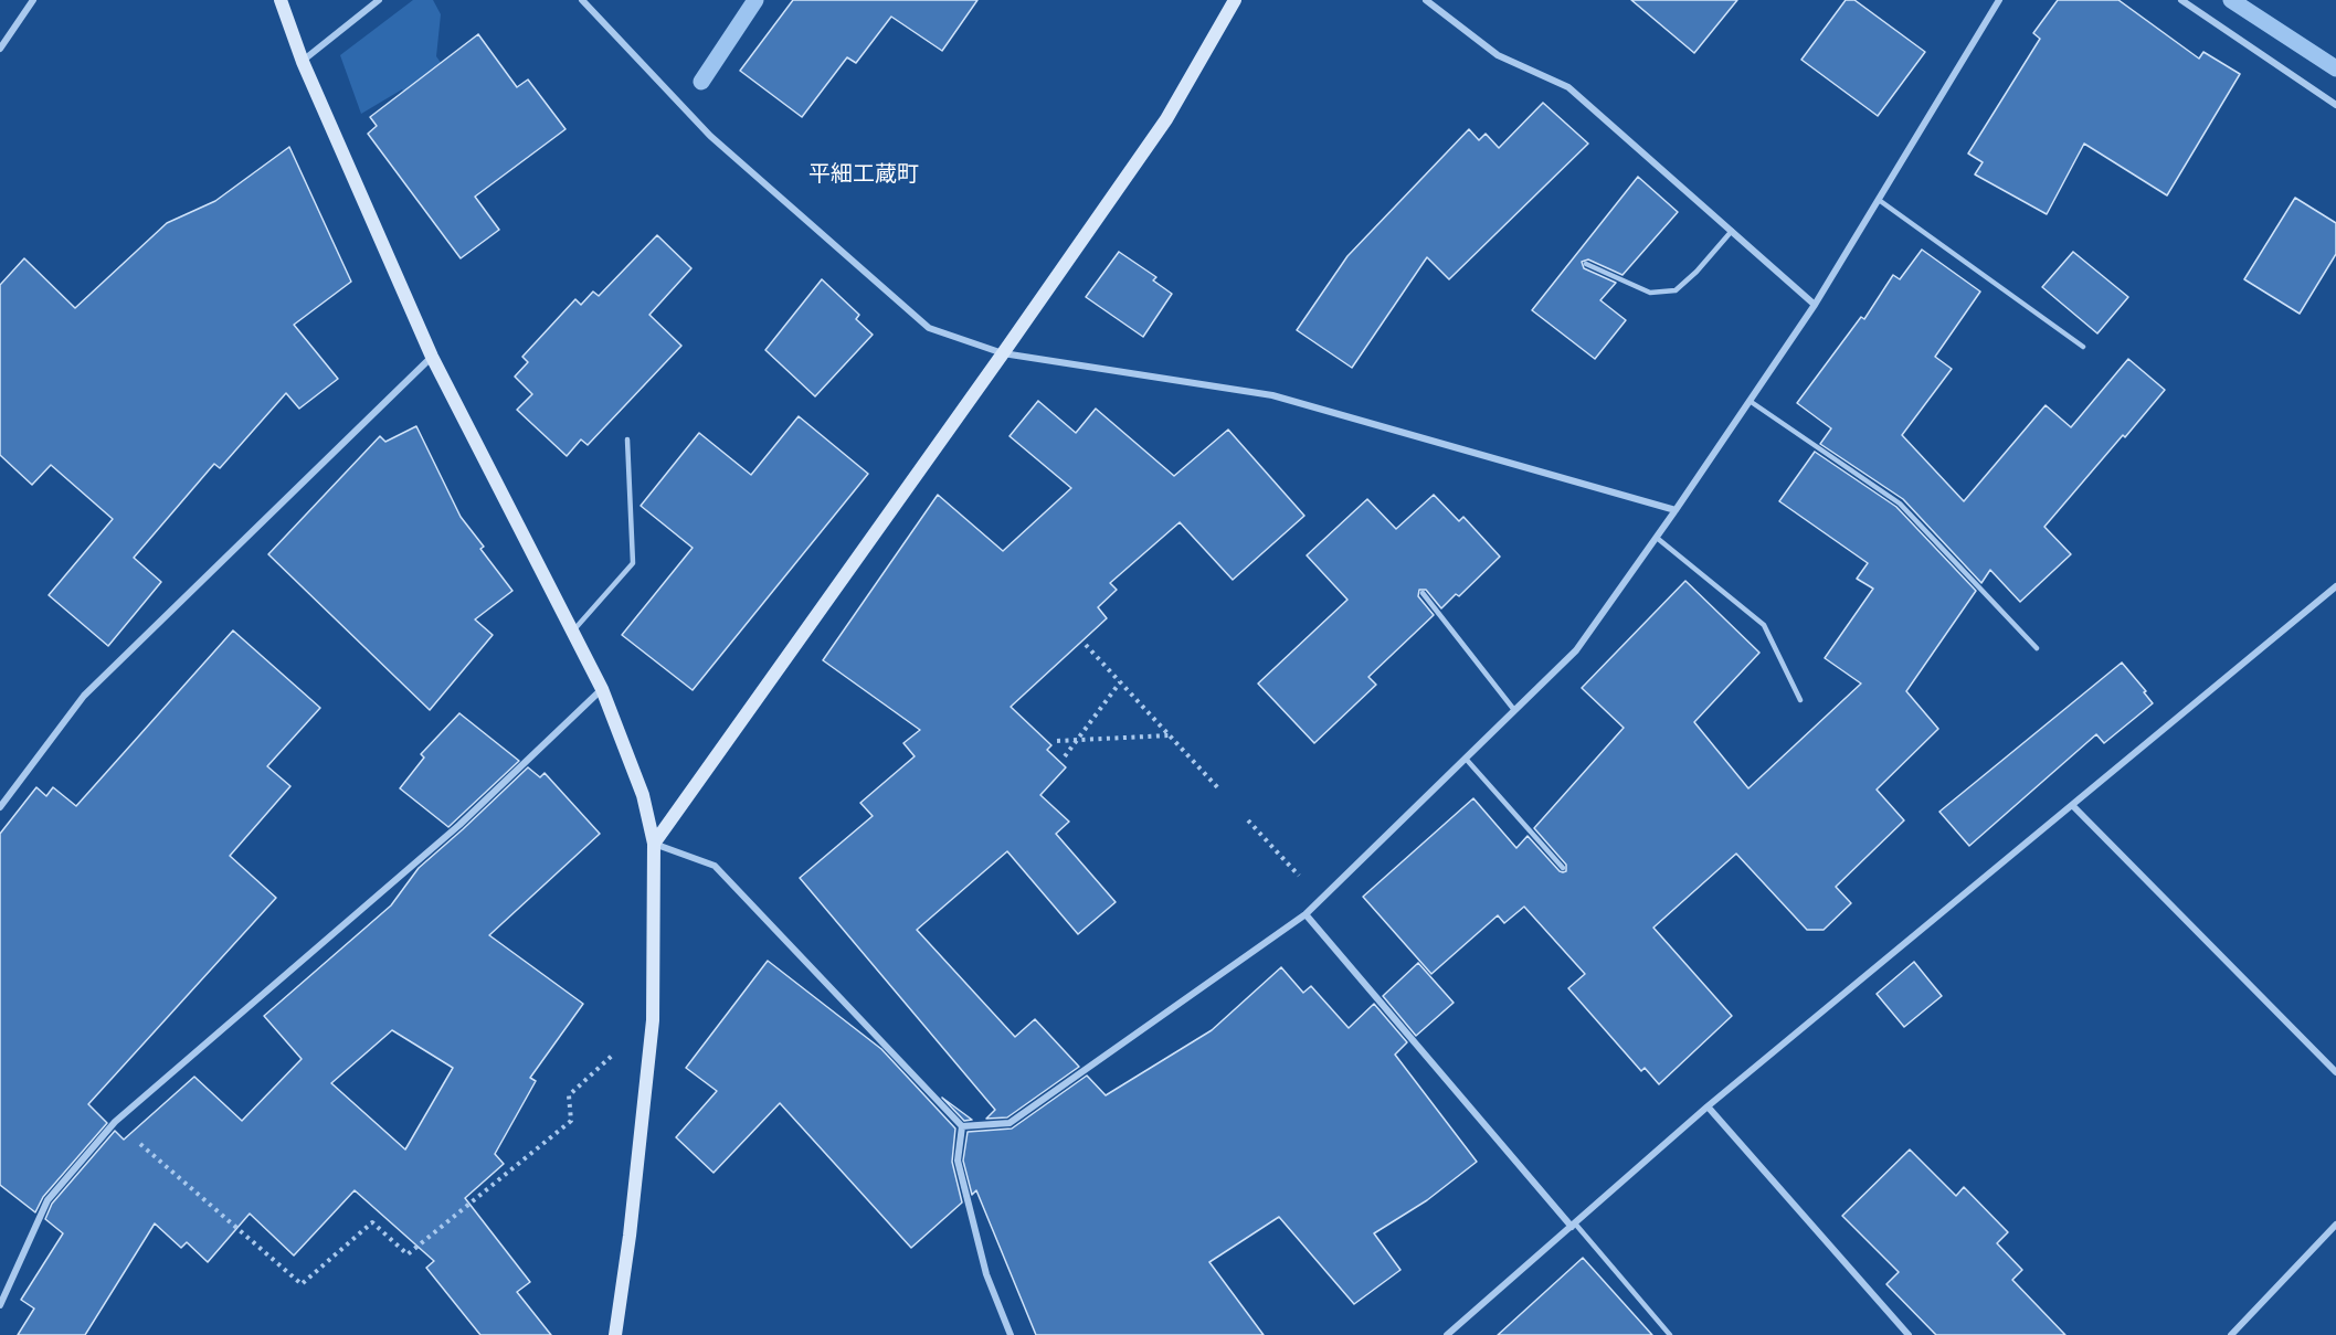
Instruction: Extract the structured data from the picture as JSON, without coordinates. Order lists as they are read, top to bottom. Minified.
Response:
{"districts":["平細工蔵町"]}
